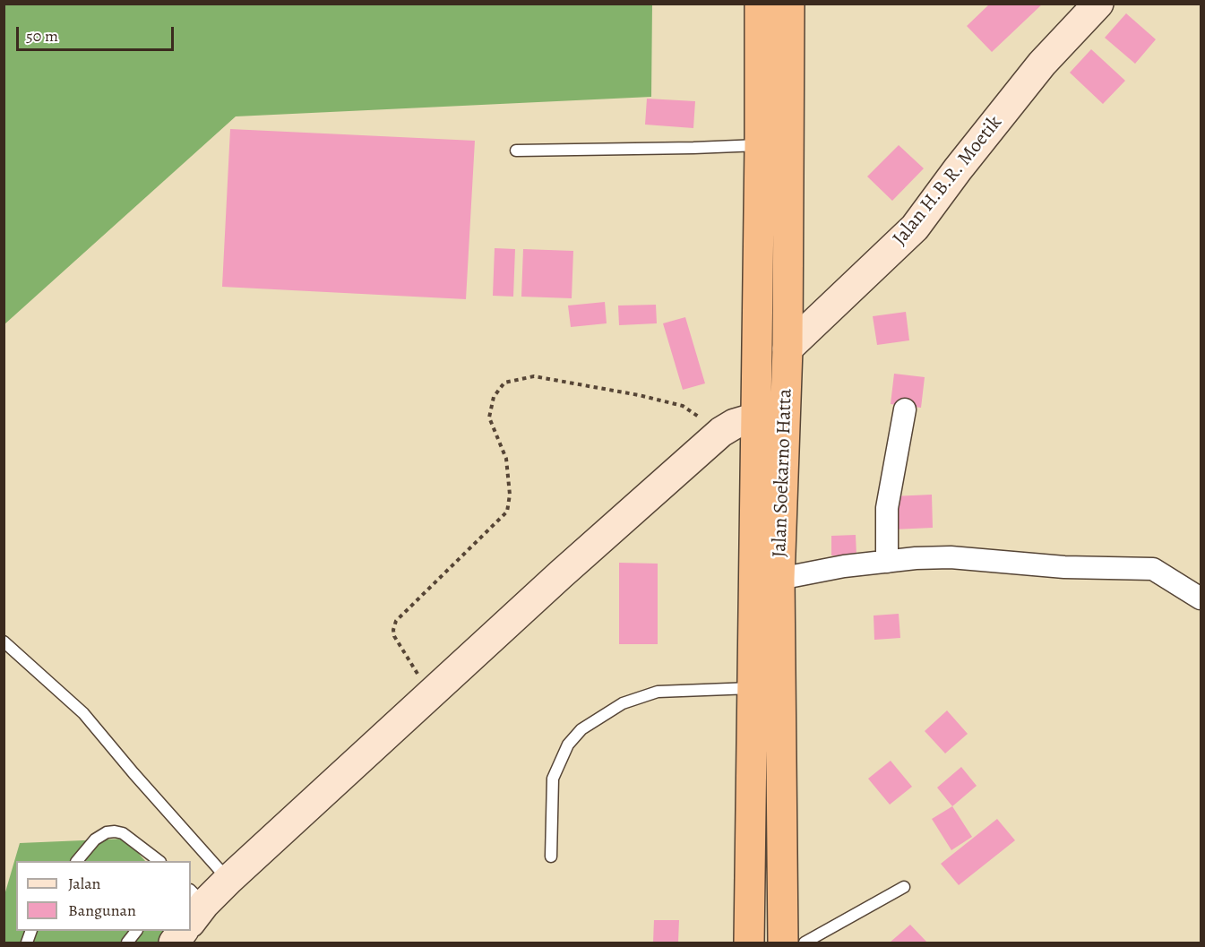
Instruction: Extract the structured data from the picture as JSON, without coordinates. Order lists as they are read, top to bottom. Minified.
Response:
{"streets":{"highway":["Jalan Soekarno Hatta"],"street":["Jalan H.B.R. Moetik"]},"crossings":[["Jalan H.B.R. Moetik","Jalan Soekarno Hatta"]],"legend":["Jalan","Bangunan"],"scale_bar":"50 m"}
